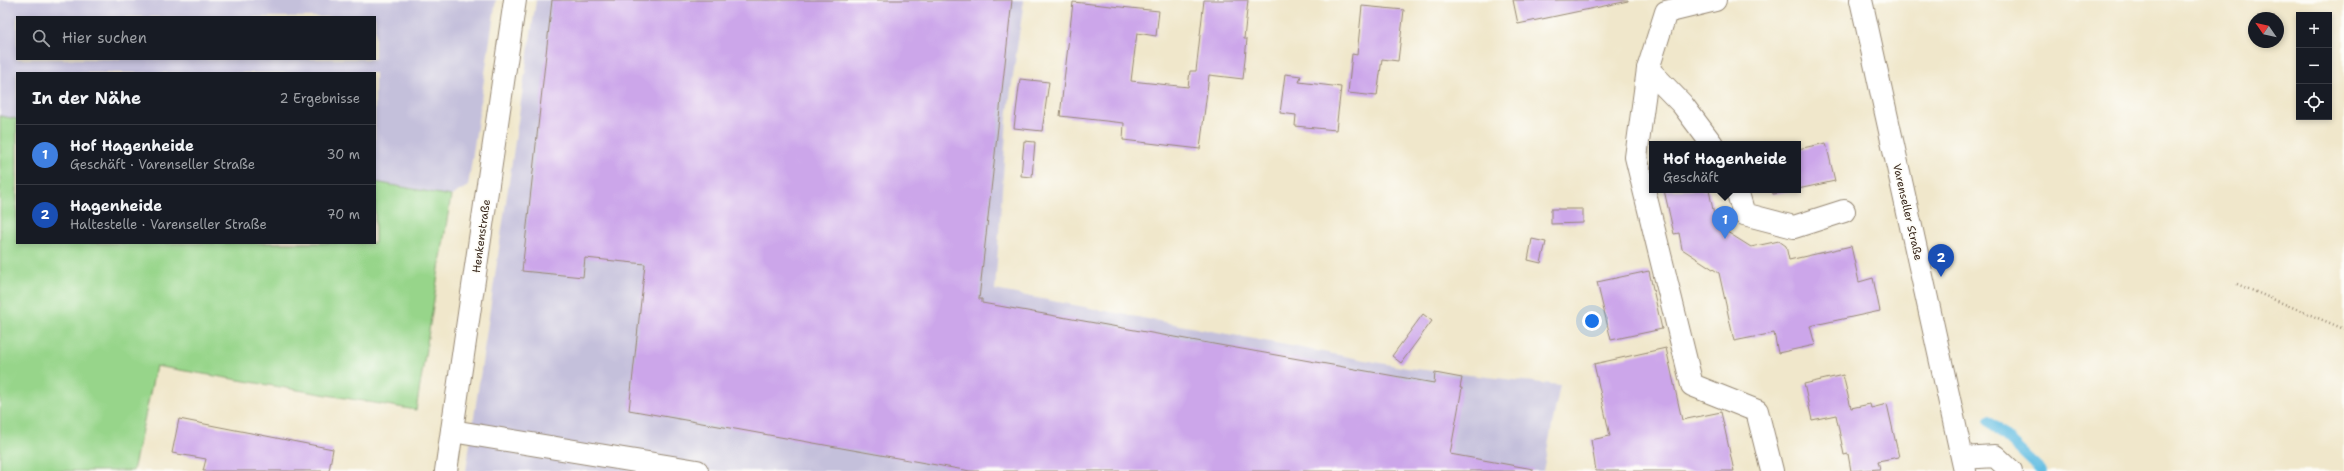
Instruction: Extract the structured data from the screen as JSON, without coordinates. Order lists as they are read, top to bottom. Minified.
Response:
{"streets":{"street":["Varenseller Straße","Henkenstraße"]},"north":"top left","page":{"map_buttons":["+","−"],"search":"Hier suchen","heading":["In der Nähe","2 Ergebnisse"],"list":[{"mark":"1","name":"Hof Hagenheide","note":"Geschäft · Varenseller Straße","value":"30 m"},{"mark":"2","name":"Hagenheide","note":"Haltestelle · Varenseller Straße","value":"70 m"}],"popup":["Hof Hagenheide","Geschäft"],"pins":["1","2"]}}
